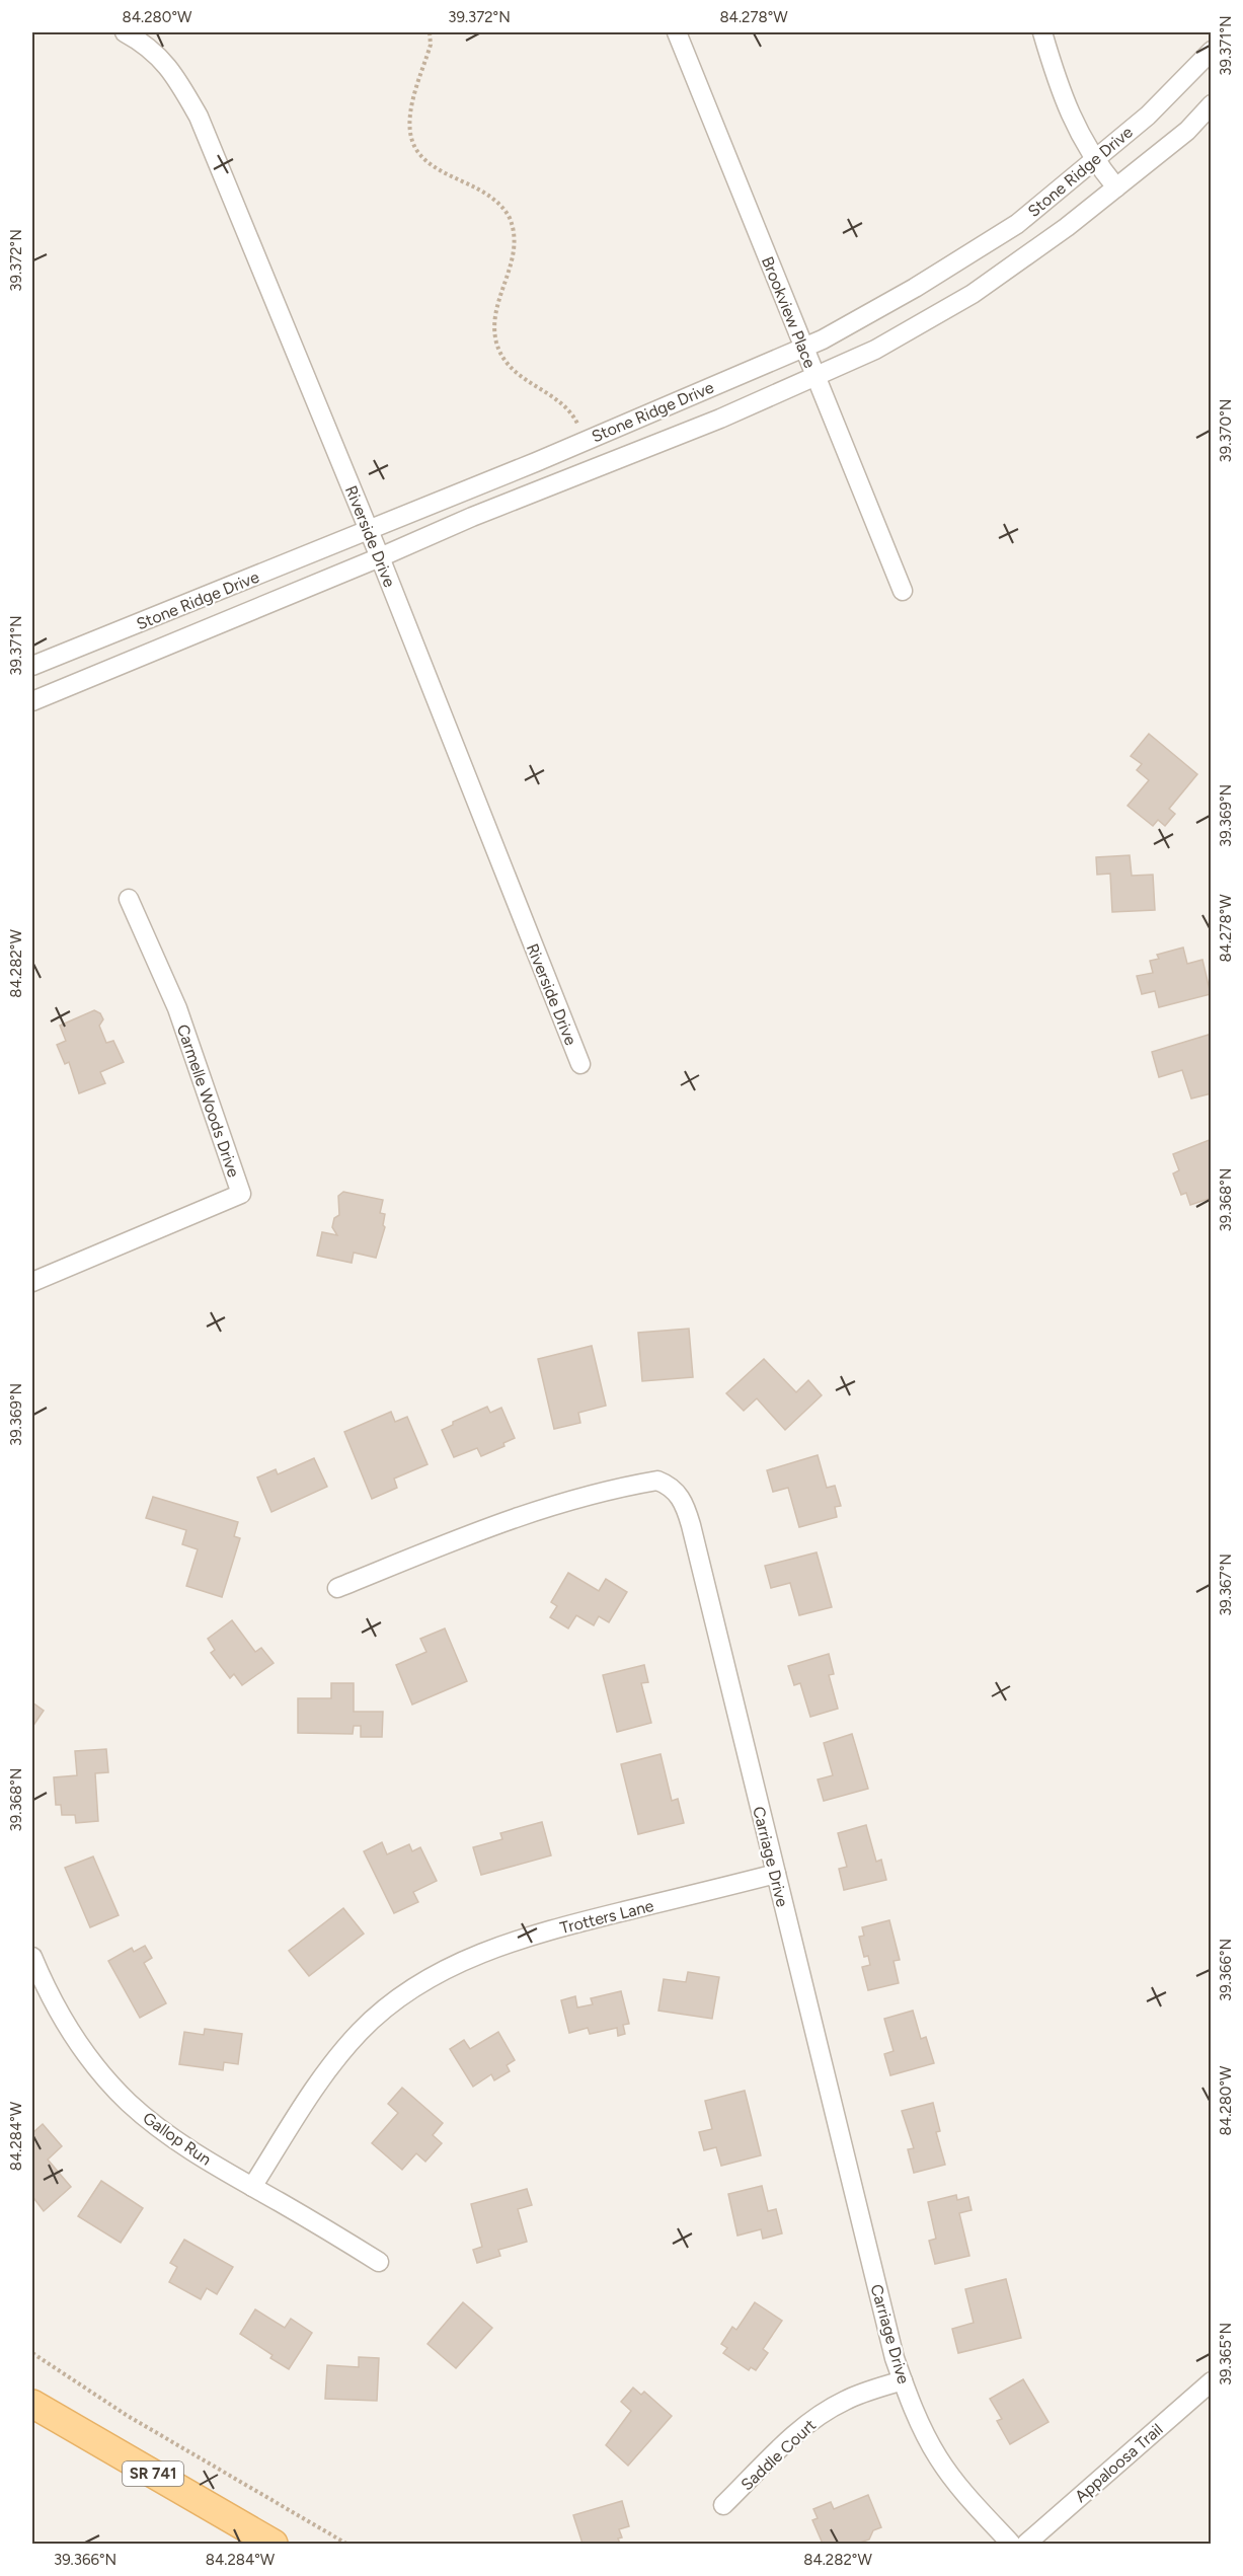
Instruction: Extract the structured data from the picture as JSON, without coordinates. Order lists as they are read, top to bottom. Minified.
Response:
{"streets":{"main road":["SR 741"],"street":["Stone Ridge Drive","Brookview Place","Riverside Drive","Carmelle Woods Drive","Carriage Drive","Trotters Lane","Gallop Run","Saddle Court","Appaloosa Trail"]},"crossings":[["Stone Ridge Drive","Brookview Place"],["Stone Ridge Drive","Riverside Drive"],["Carriage Drive","Trotters Lane"],["Carriage Drive","Saddle Court"],["Trotters Lane","Gallop Run"]],"coordinates":["84.280°W","39.372°N","84.278°W","39.371°N","39.370°N","39.369°N","84.282°W","39.368°N","39.367°N","39.366°N","84.284°W","39.365°N"]}
